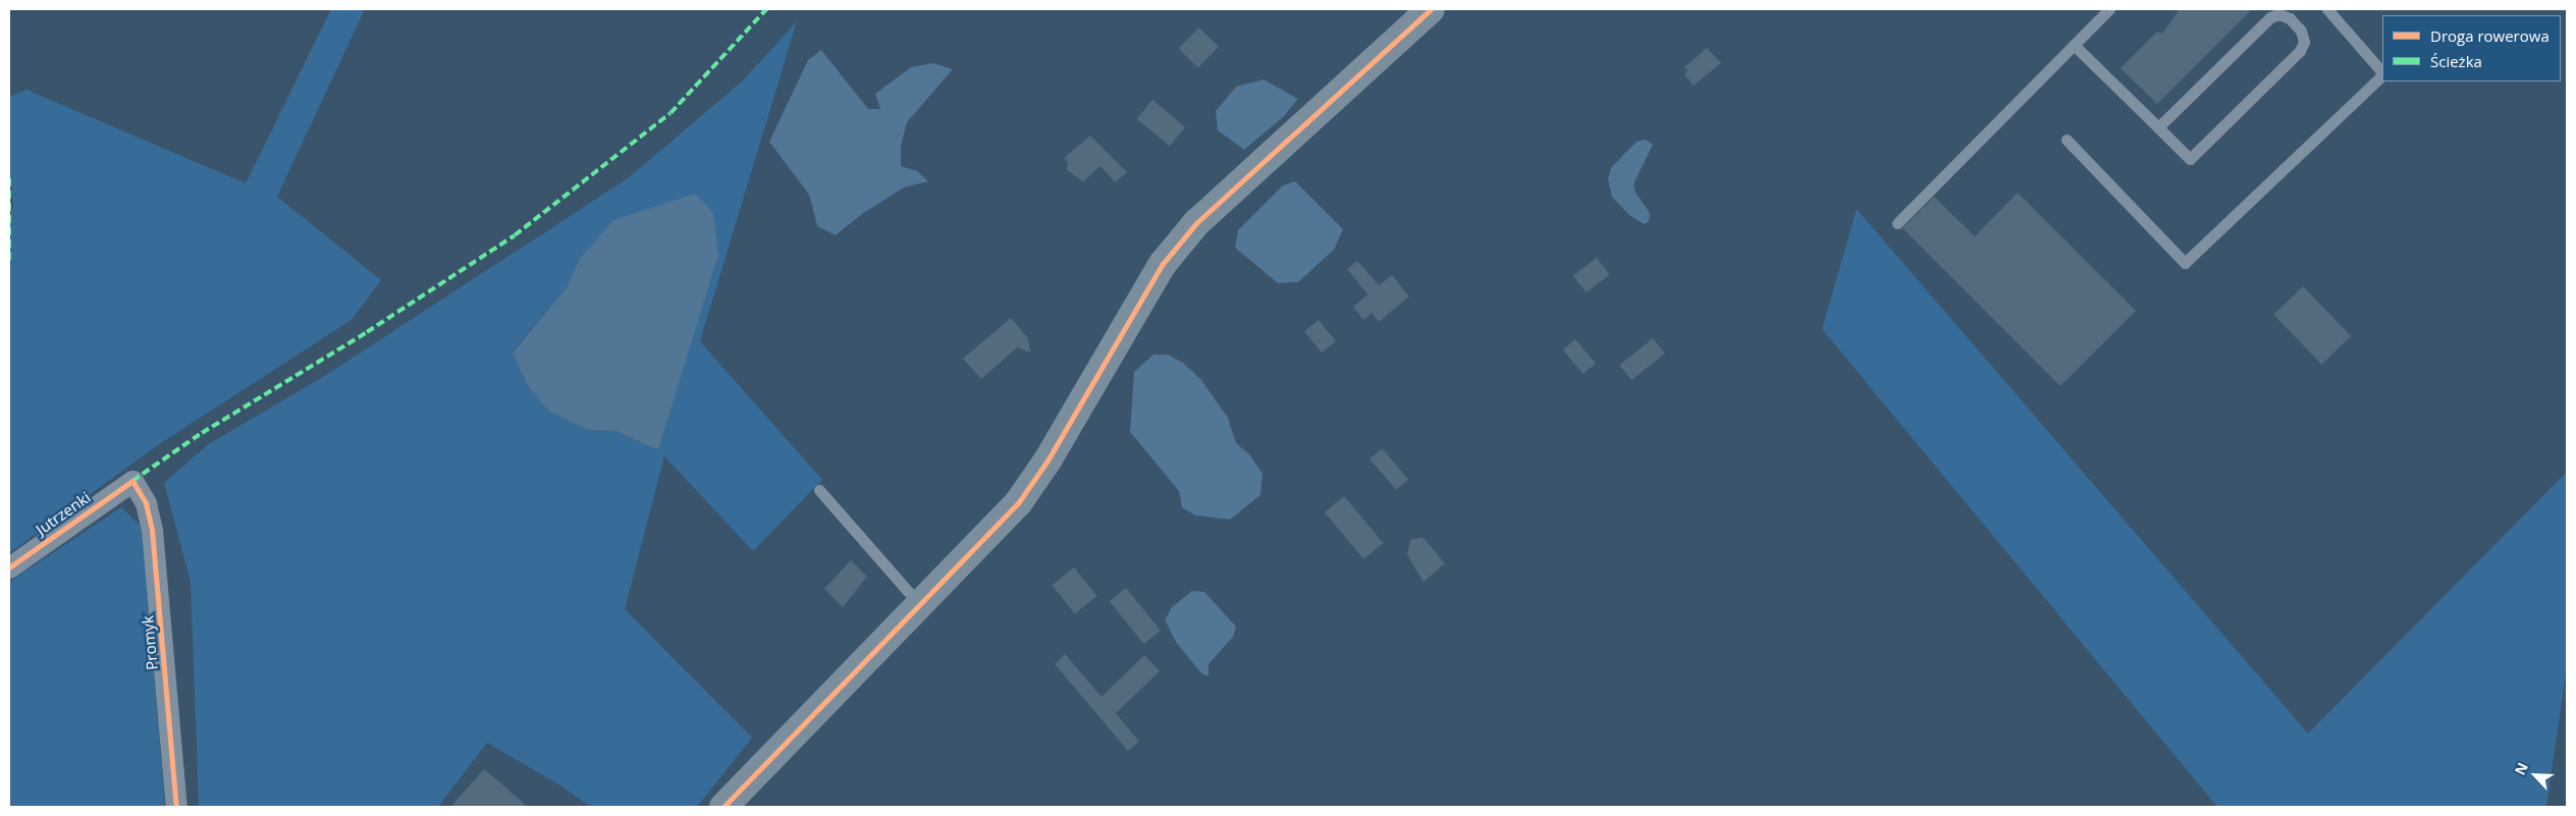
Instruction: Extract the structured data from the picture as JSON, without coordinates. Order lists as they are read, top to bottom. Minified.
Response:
{"streets":{"street":["Jutrzenki","Promyk"]},"crossings":[["Jutrzenki","Promyk"]],"legend":["Droga rowerowa","Ścieżka"],"north":"top left"}
